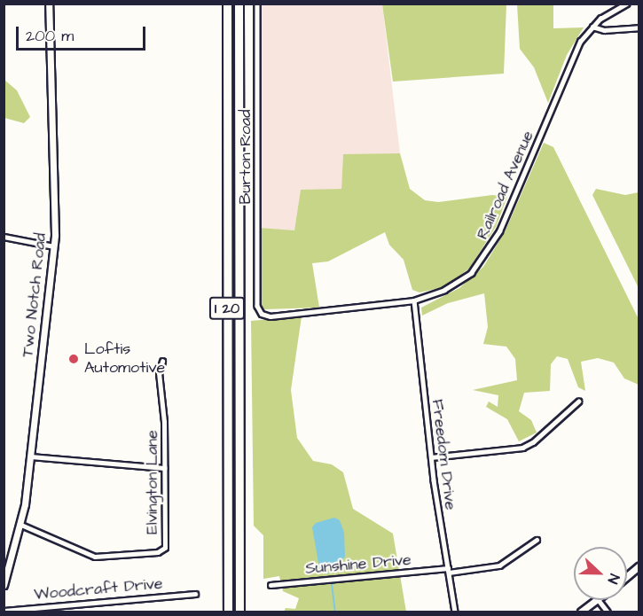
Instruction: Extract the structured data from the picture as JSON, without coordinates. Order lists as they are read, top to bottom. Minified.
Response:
{"streets":{"highway":["I 20"],"street":["Burton Road","Railroad Avenue","Two Notch Road","Freedom Drive","Elvington Lane","Sunshine Drive","Woodcraft Drive"]},"crossings":[["Burton Road","Railroad Avenue"],["Railroad Avenue","Freedom Drive"],["Two Notch Road","Elvington Lane"],["Freedom Drive","Sunshine Drive"]],"places":["Loftis Automotive"],"scale_bar":"200 m","north":"right"}
